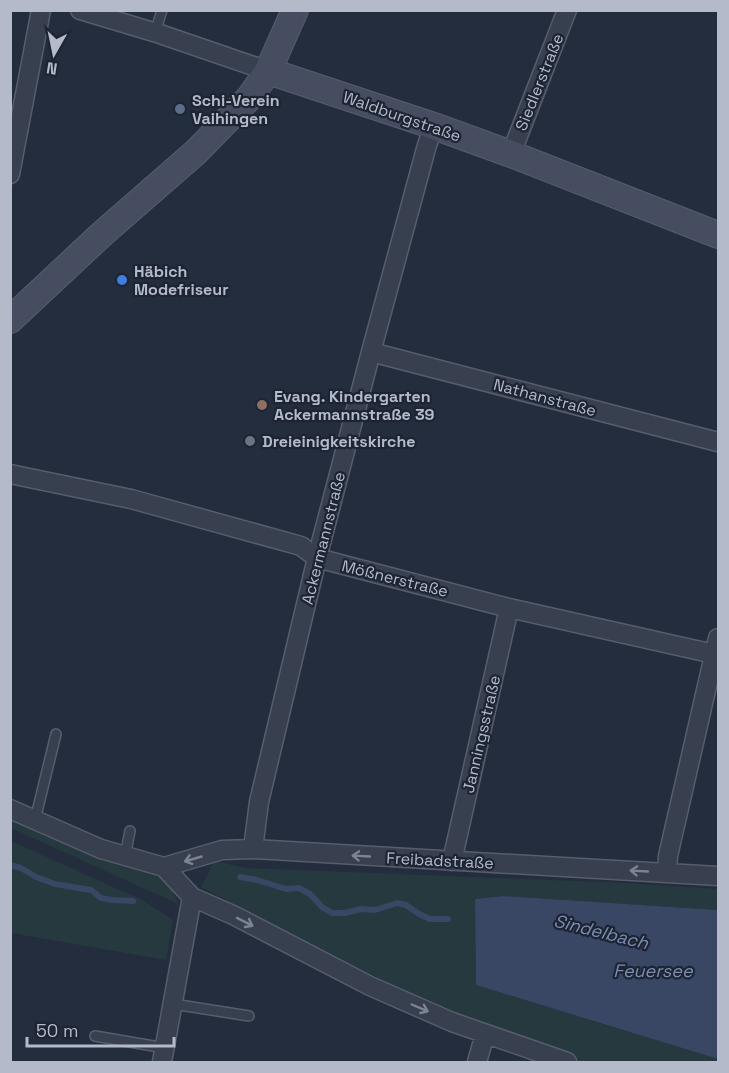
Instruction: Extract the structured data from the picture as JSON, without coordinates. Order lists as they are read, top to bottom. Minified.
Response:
{"streets":{"street":["Siedlerstraße","Waldburgstraße","Nathanstraße","Ackermannstraße","Mößnerstraße","Janningsstraße","Freibadstraße"]},"crossings":[["Siedlerstraße","Waldburgstraße"],["Waldburgstraße","Ackermannstraße"],["Nathanstraße","Ackermannstraße"],["Ackermannstraße","Mößnerstraße"],["Ackermannstraße","Freibadstraße"],["Mößnerstraße","Janningsstraße"],["Janningsstraße","Freibadstraße"]],"water":["Sindelbach","Feuersee"],"places":["Schi-Verein Vaihingen","Häbich Modefriseur","Evang. Kindergarten Ackermannstraße 39","Dreieinigkeitskirche"],"scale_bar":"50 m","north":"bottom"}
